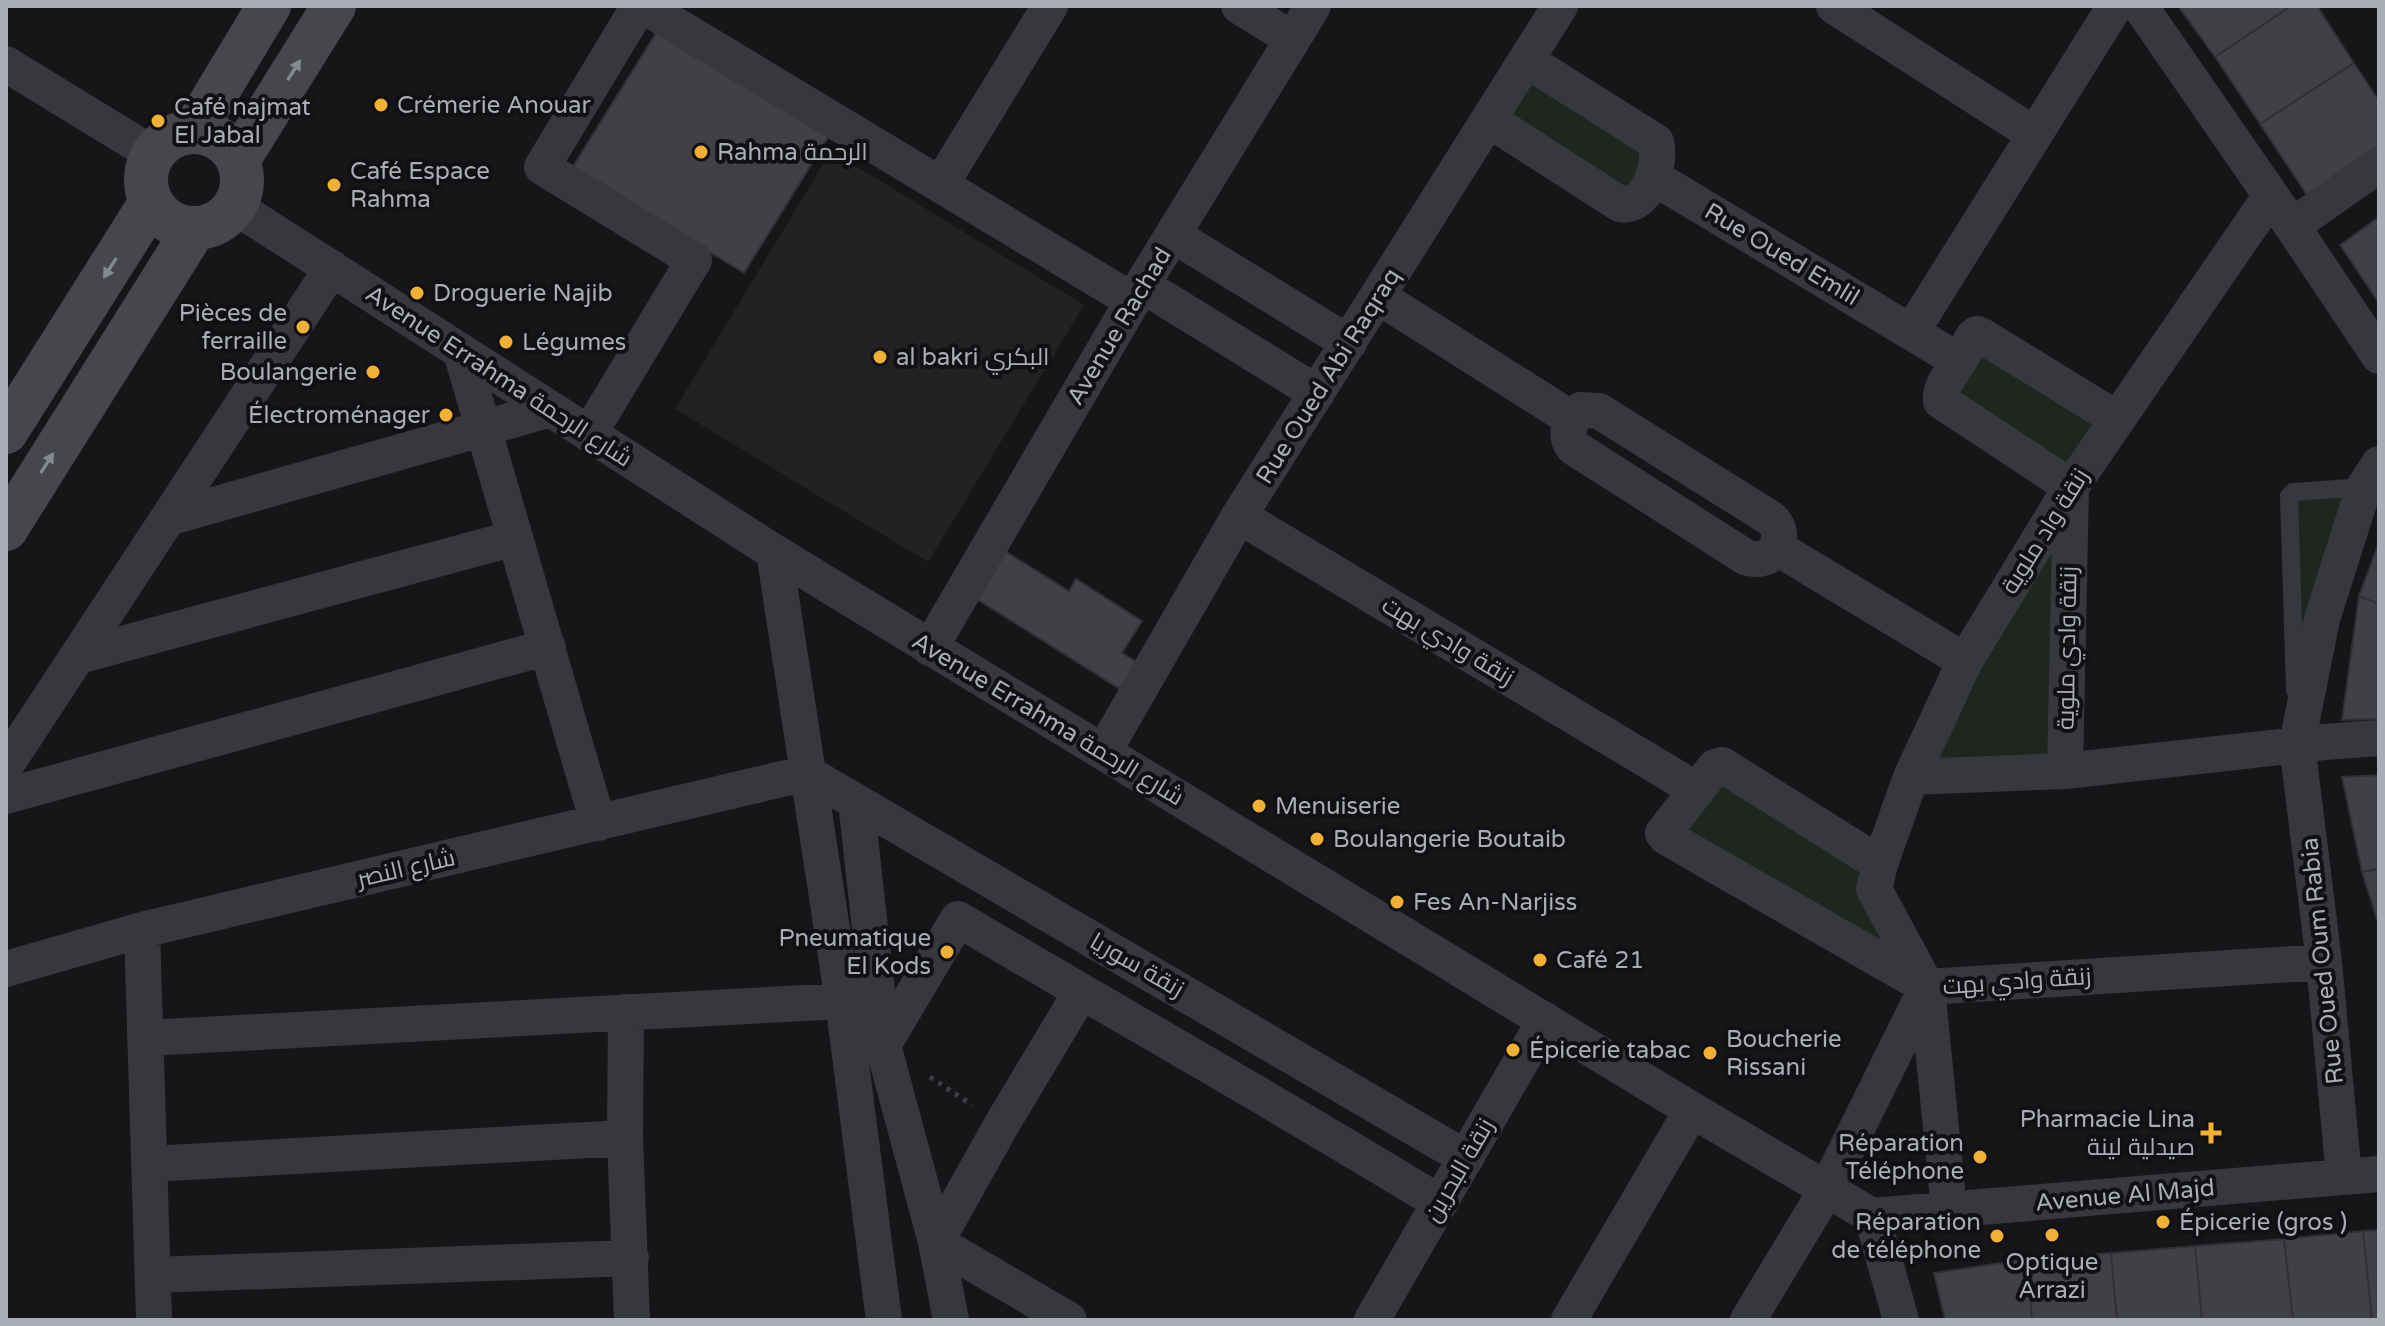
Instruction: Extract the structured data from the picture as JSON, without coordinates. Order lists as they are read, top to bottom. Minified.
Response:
{"streets":{"street":["Rue Oued Emlil","Avenue Rachad","Avenue Errahma شارع الرحمة","Rue Oued Abi Raqraq","زنقة واد ملوية","زنقة وادي بهت","زنقة وادي ملوية","شارع النصر","Rue Oued Oum Rabia","زنقة سوريا","زنقة البحرين","Avenue Al Majd"]},"crossings":[["Avenue Rachad","Avenue Errahma شارع الرحمة"],["Avenue Errahma شارع الرحمة","Rue Oued Abi Raqraq"],["Avenue Errahma شارع الرحمة","زنقة البحرين"],["Avenue Errahma شارع الرحمة","Avenue Al Majd"],["Rue Oued Abi Raqraq","زنقة وادي بهت"],["زنقة واد ملوية","زنقة وادي بهت"],["زنقة واد ملوية","زنقة وادي ملوية"],["زنقة وادي بهت","Rue Oued Oum Rabia"],["شارع النصر","زنقة سوريا"],["Rue Oued Oum Rabia","Avenue Al Majd"],["زنقة سوريا","زنقة البحرين"]],"places":{"other":["Crémerie Anouar","Café najmat El Jabal","Rahma الرحمة","Café Espace Rahma","Droguerie Najib","Pièces de ferraille","Légumes","al bakri البكري","Boulangerie","Électroménager","Menuiserie","Boulangerie Boutaib","Fes An-Narjiss","Pneumatique El Kods","Café 21","Épicerie tabac","Boucherie Rissani","Réparation Téléphone","Épicerie (gros )","Optique Arrazi","Réparation de téléphone"],"health":["Pharmacie Lina صيدلية لينة"]}}
